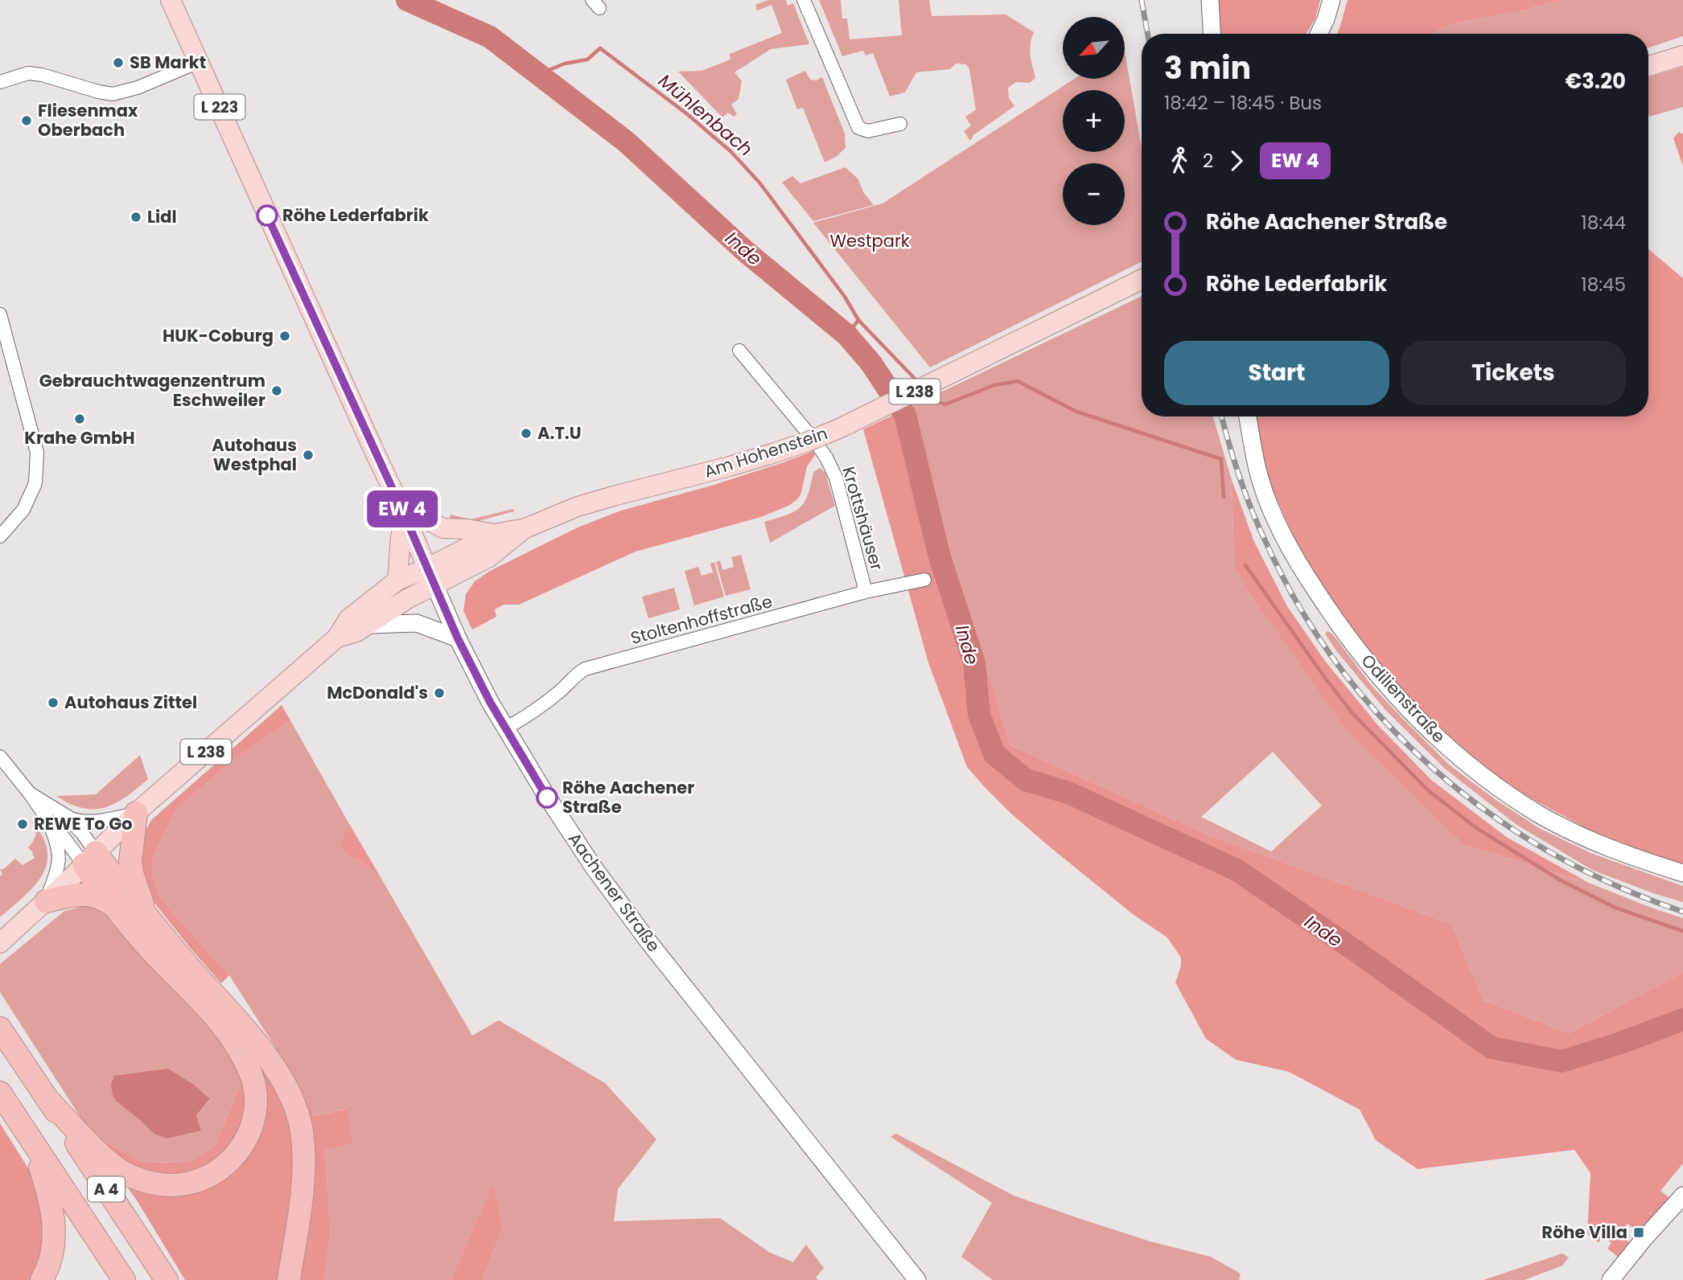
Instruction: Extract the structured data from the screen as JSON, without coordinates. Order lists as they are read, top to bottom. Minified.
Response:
{"streets":{"highway":["A 4"],"main road":["L 223","L 238","Am Hohenstein","Odilienstraße","Aachener Straße"],"street":["Krottshäuser","Stoltenhoffstraße"]},"crossings":[["L 238","Am Hohenstein"],["L 238","Aachener Straße"],["Am Hohenstein","Aachener Straße"],["Krottshäuser","Stoltenhoffstraße"],["Stoltenhoffstraße","Aachener Straße"]],"water":["Mühlenbach","Inde"],"parks":["Westpark"],"places":{"other":["SB Markt","Fliesenmax Oberbach","Röhe Lederfabrik","Lidl","HUK-Coburg","Gebrauchtwagenzentrum Eschweiler","Krahe GmbH","A.T.U","Autohaus Westphal","McDonald's","Autohaus Zittel","Röhe Aachener Straße","REWE To Go"],"transit":["Röhe Villa"]},"north":"bottom left","page":{"on_map":"EW 4","map_buttons":["+","−"],"heading":["3 min","18:42 – 18:45 · Bus","€3.20"],"legs":["2","EW 4"],"list":[{"name":"Röhe Aachener Straße","value":"18:44"},{"name":"Röhe Lederfabrik","value":"18:45"}],"buttons":["Start","Tickets"]}}
